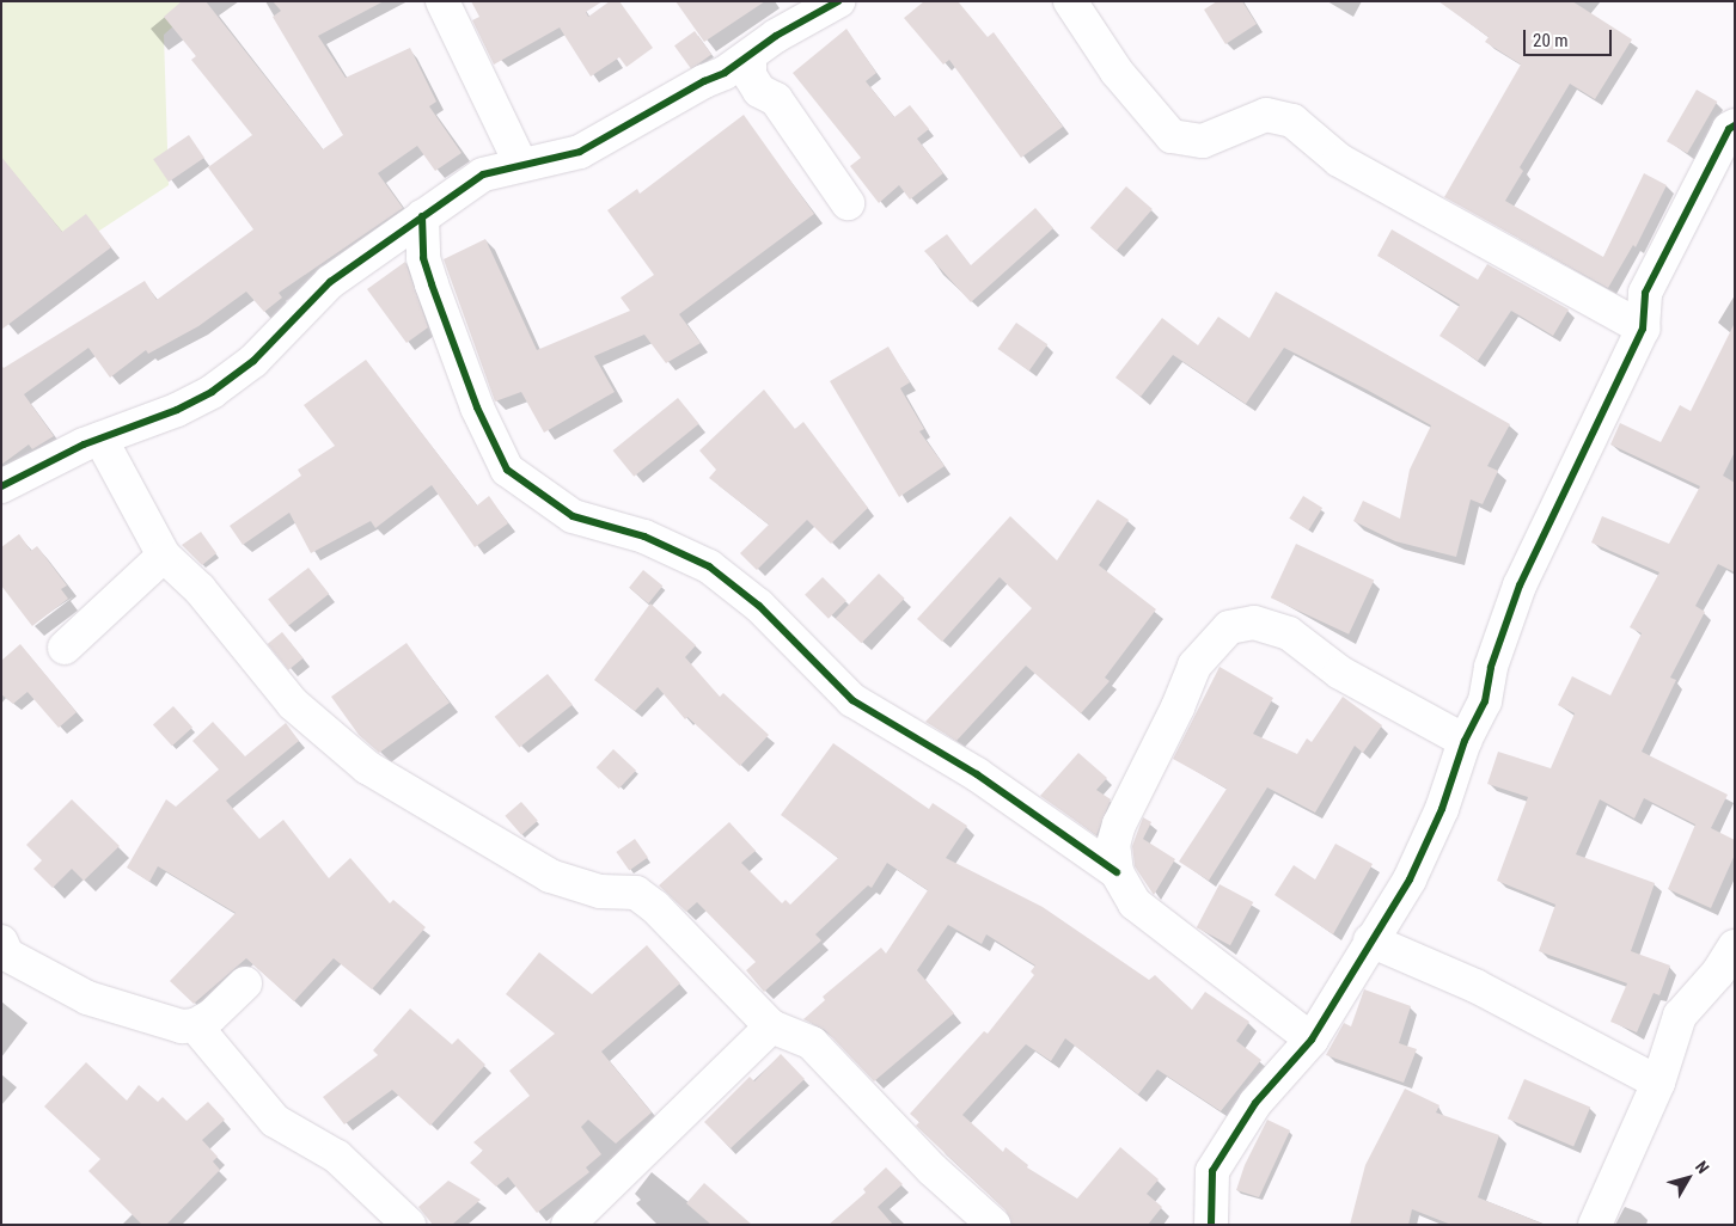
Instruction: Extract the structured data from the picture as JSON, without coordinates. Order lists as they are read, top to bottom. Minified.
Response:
{"scale_bar":"20 m","north":"top right"}
